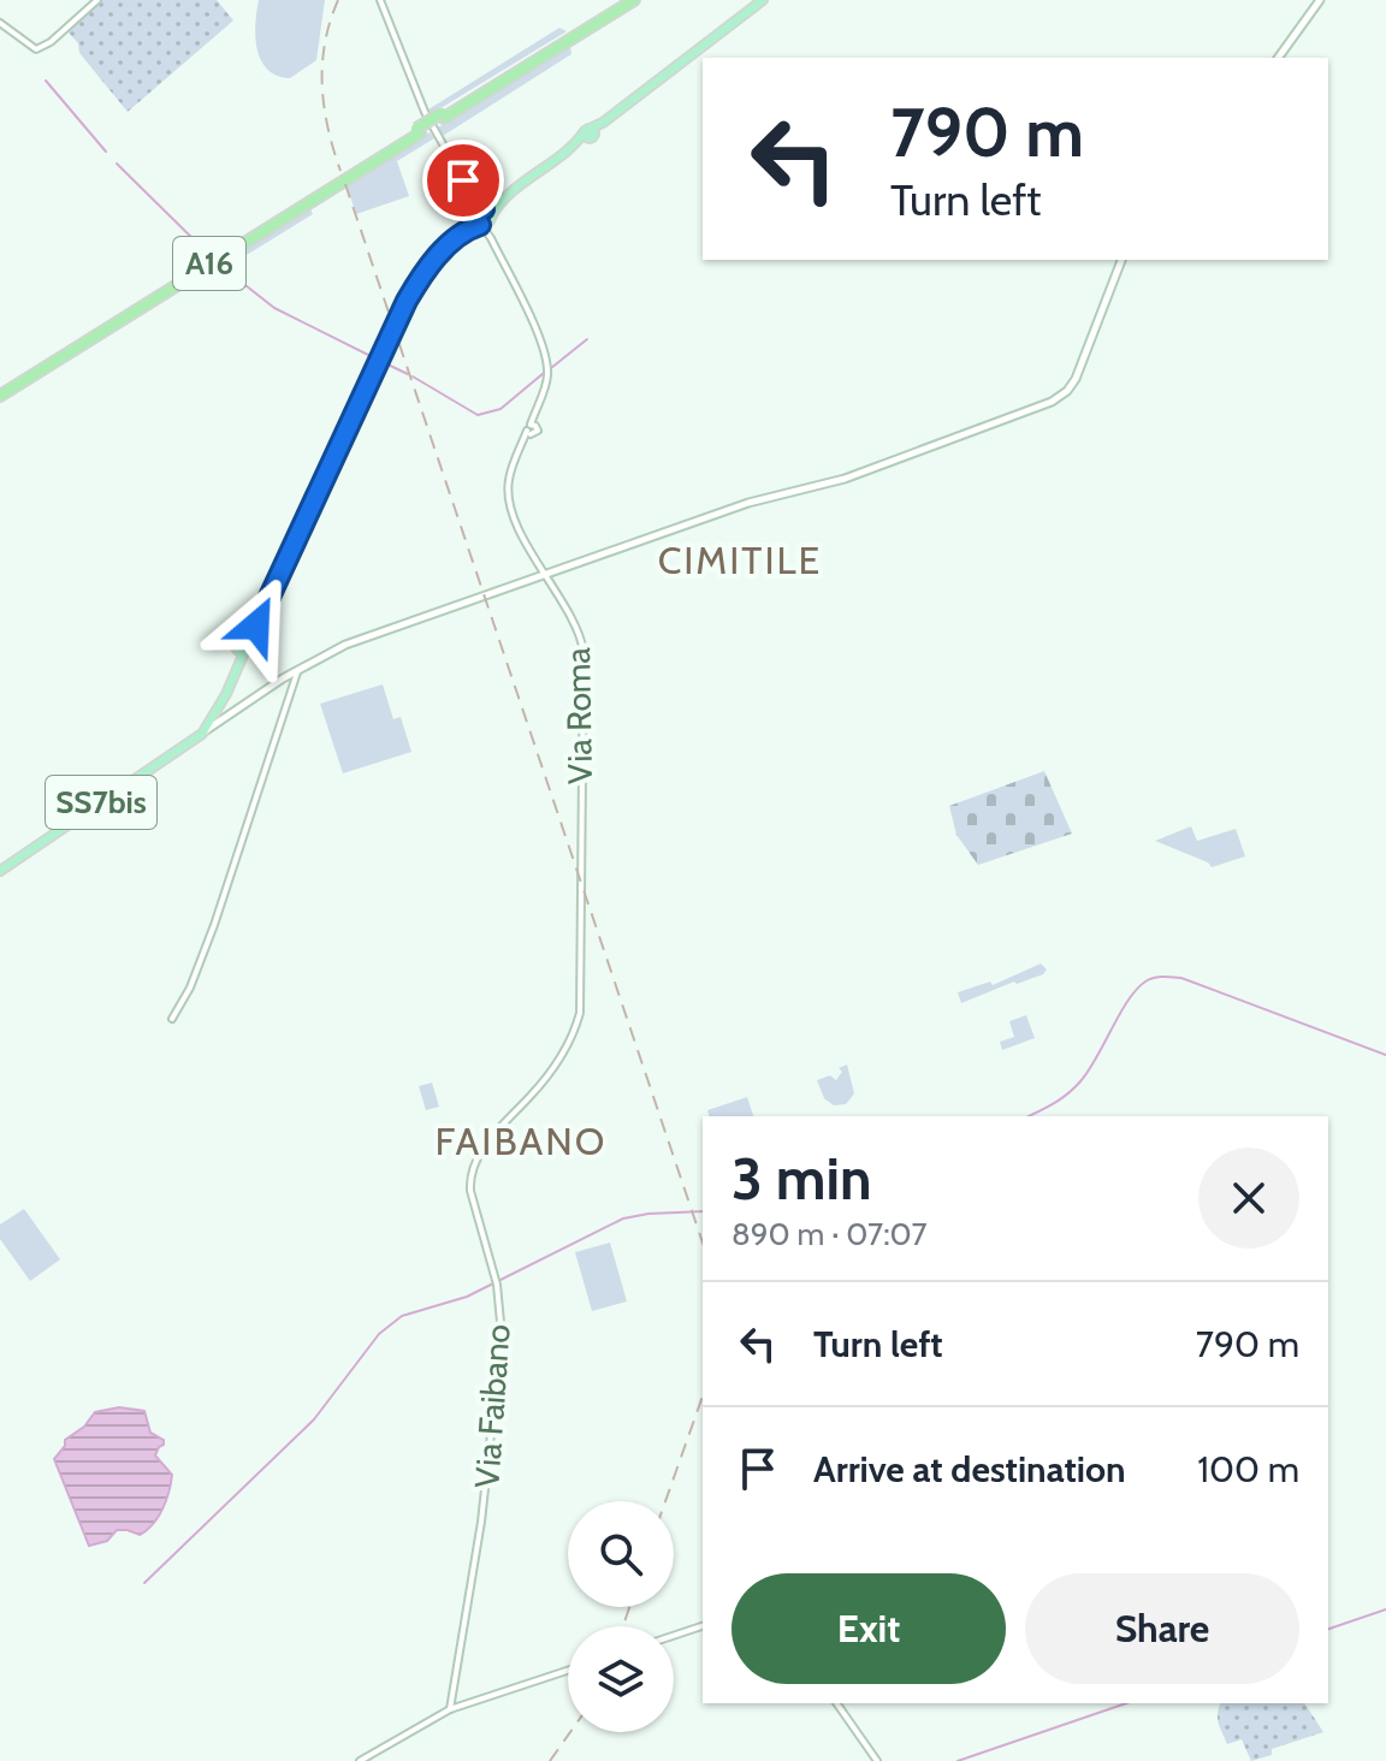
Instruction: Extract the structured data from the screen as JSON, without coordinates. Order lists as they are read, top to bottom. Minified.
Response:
{"streets":{"highway":["A16"],"main road":["SS7bis"],"street":["Via Roma","Via Faibano"]},"crossings":[["Via Roma","SS7bis"],["Via Roma","Via Faibano"]],"districts":["CIMITILE","FAIBANO"],"page":{"turn":["790 m","Turn left"],"heading":["3 min","890 m · 07:07"],"list":[{"name":"Turn left","value":"790 m"},{"name":"Arrive at destination","value":"100 m"}],"buttons":["Exit","Share"]}}
